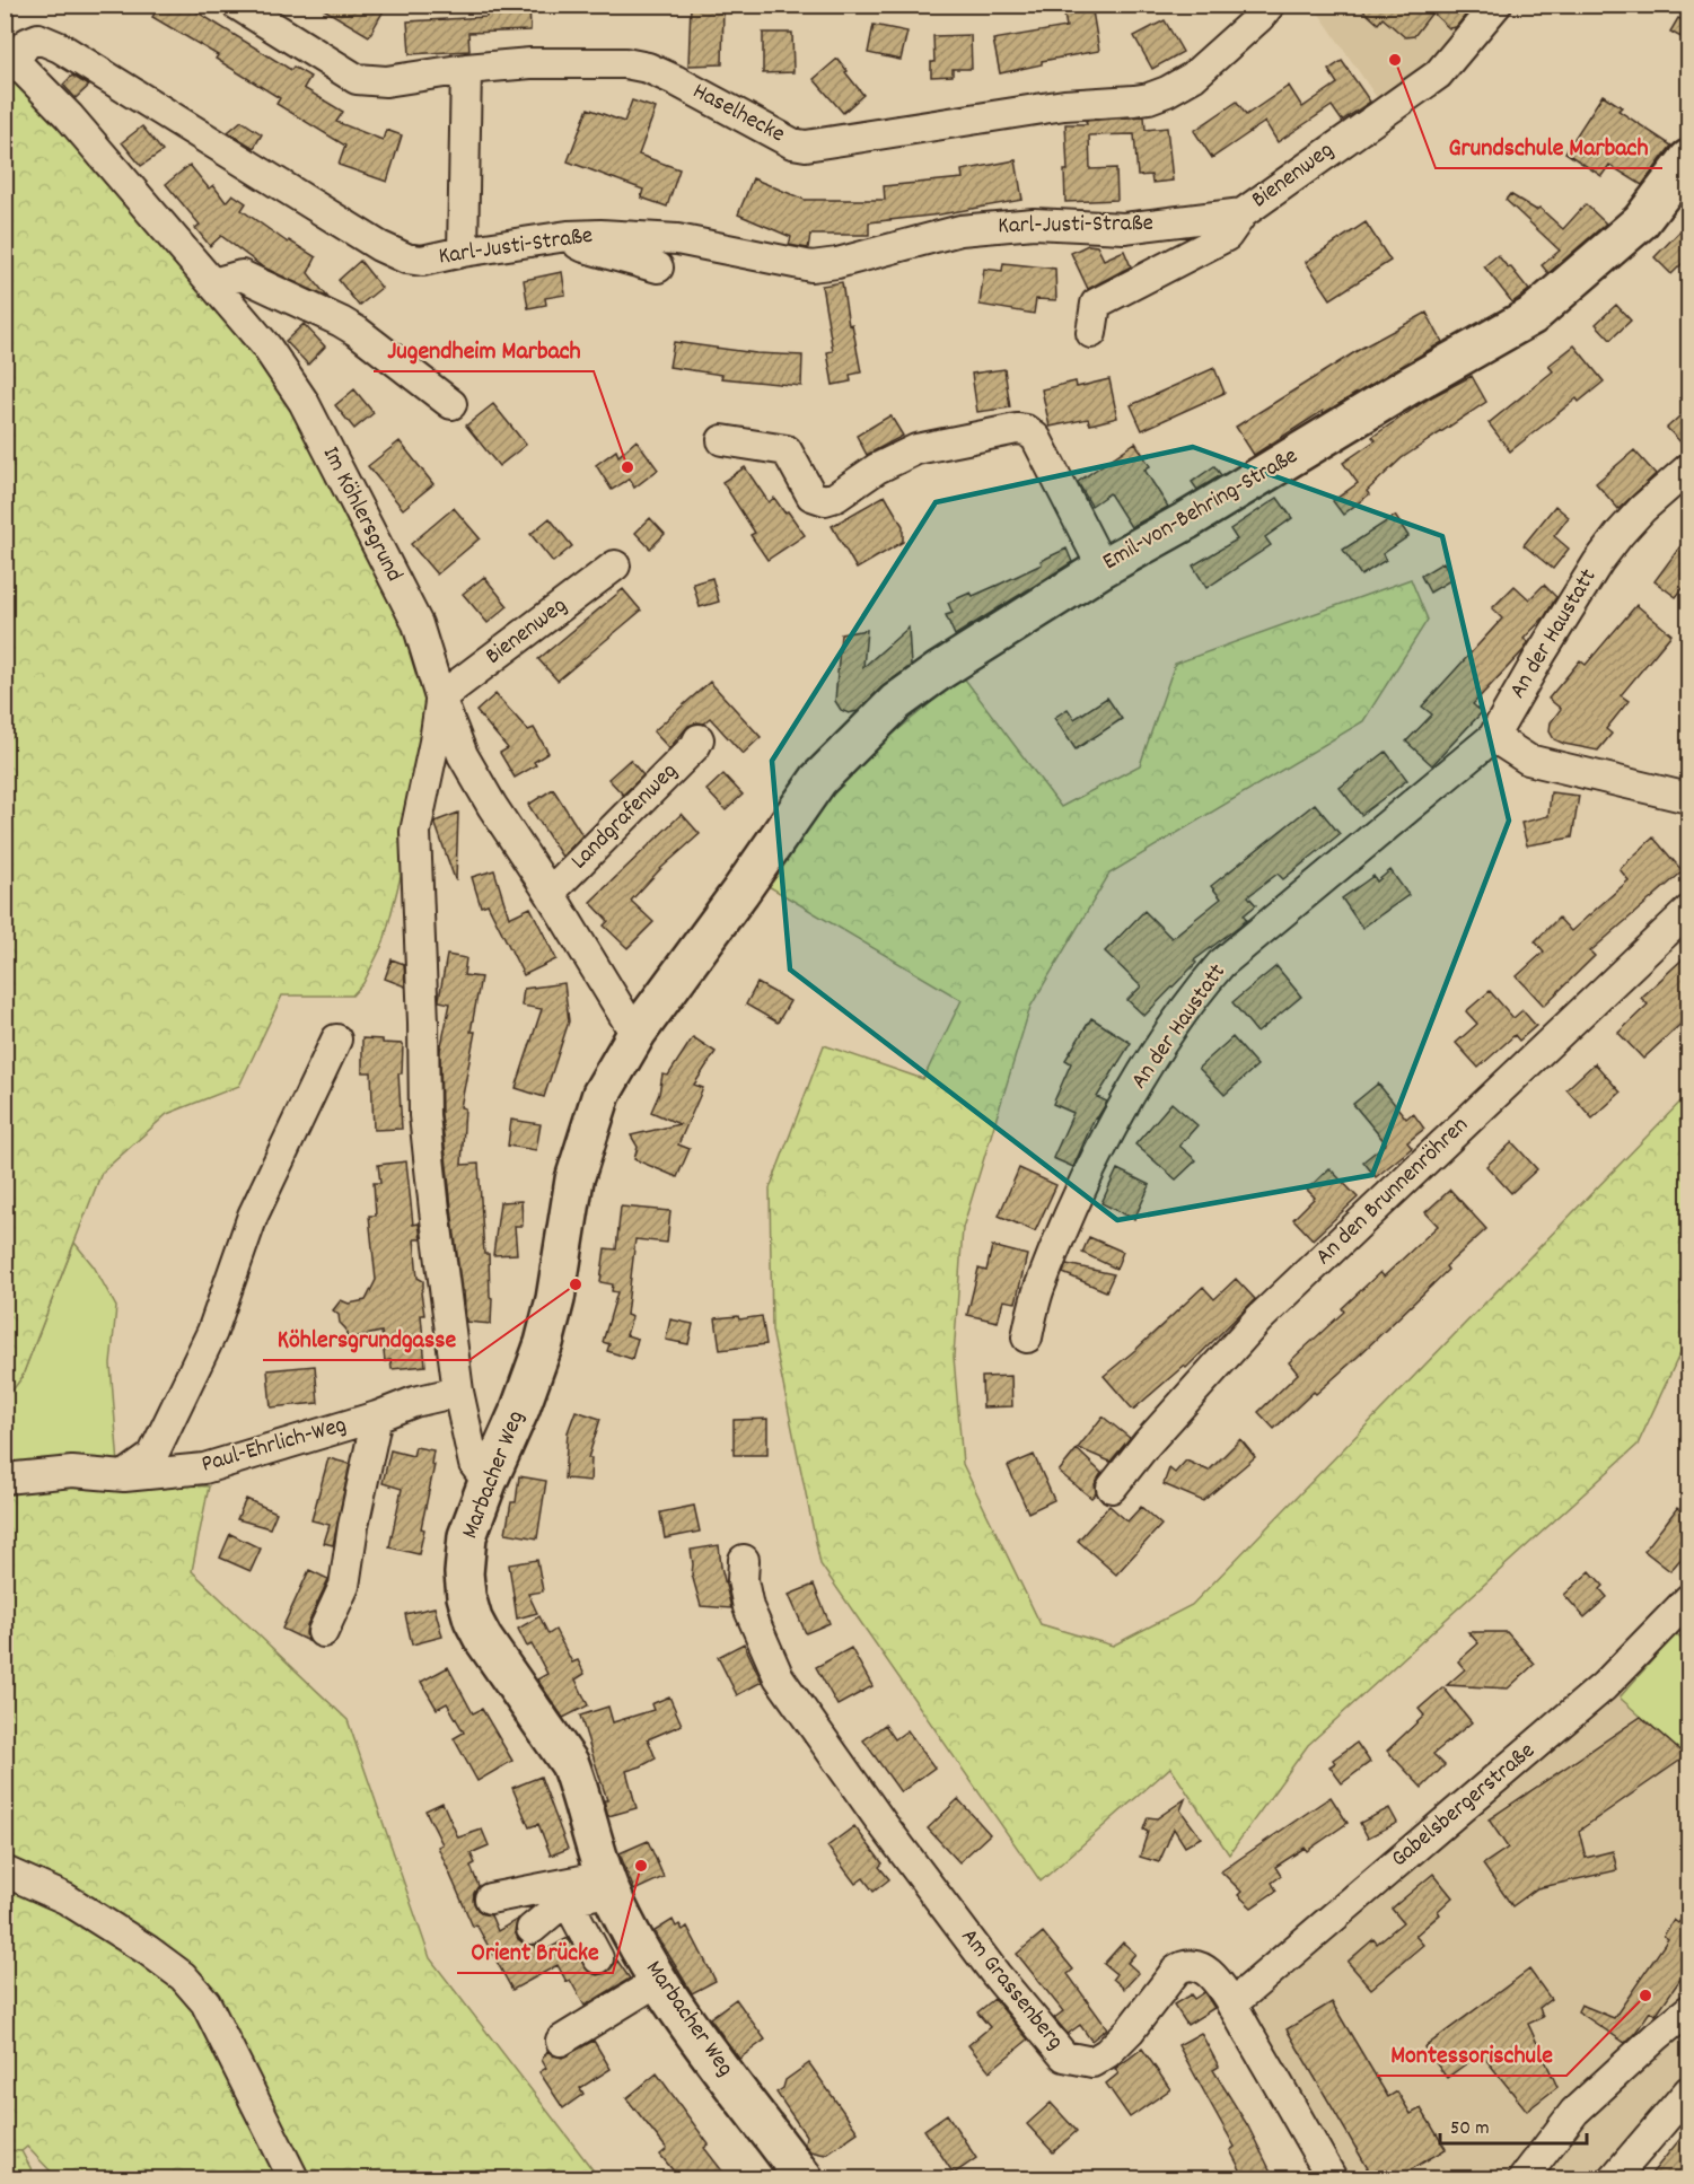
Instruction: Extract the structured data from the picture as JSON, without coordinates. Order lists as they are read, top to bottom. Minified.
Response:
{"streets":{"main road":["Emil-von-Behring-Straße","Marbacher Weg"],"street":["Haselhecke","Bienenweg","Karl-Justi-Straße","Im Köhlersgrund","An der Haustatt","Landgrafenweg","An den Brunnenröhren","Paul-Ehrlich-Weg","Gabelsbergerstraße","Am Grassenberg"]},"crossings":[["Bienenweg","Karl-Justi-Straße"],["Bienenweg","Im Köhlersgrund"],["Karl-Justi-Straße","Im Köhlersgrund"],["Emil-von-Behring-Straße","Marbacher Weg"],["Im Köhlersgrund","Landgrafenweg"],["Im Köhlersgrund","Marbacher Weg"],["Gabelsbergerstraße","Am Grassenberg"]],"places":["Grundschule Marbach","Jugendheim Marbach","Köhlersgrundgasse","Orient Brücke","Montessorischule"],"scale_bar":"50 m"}
